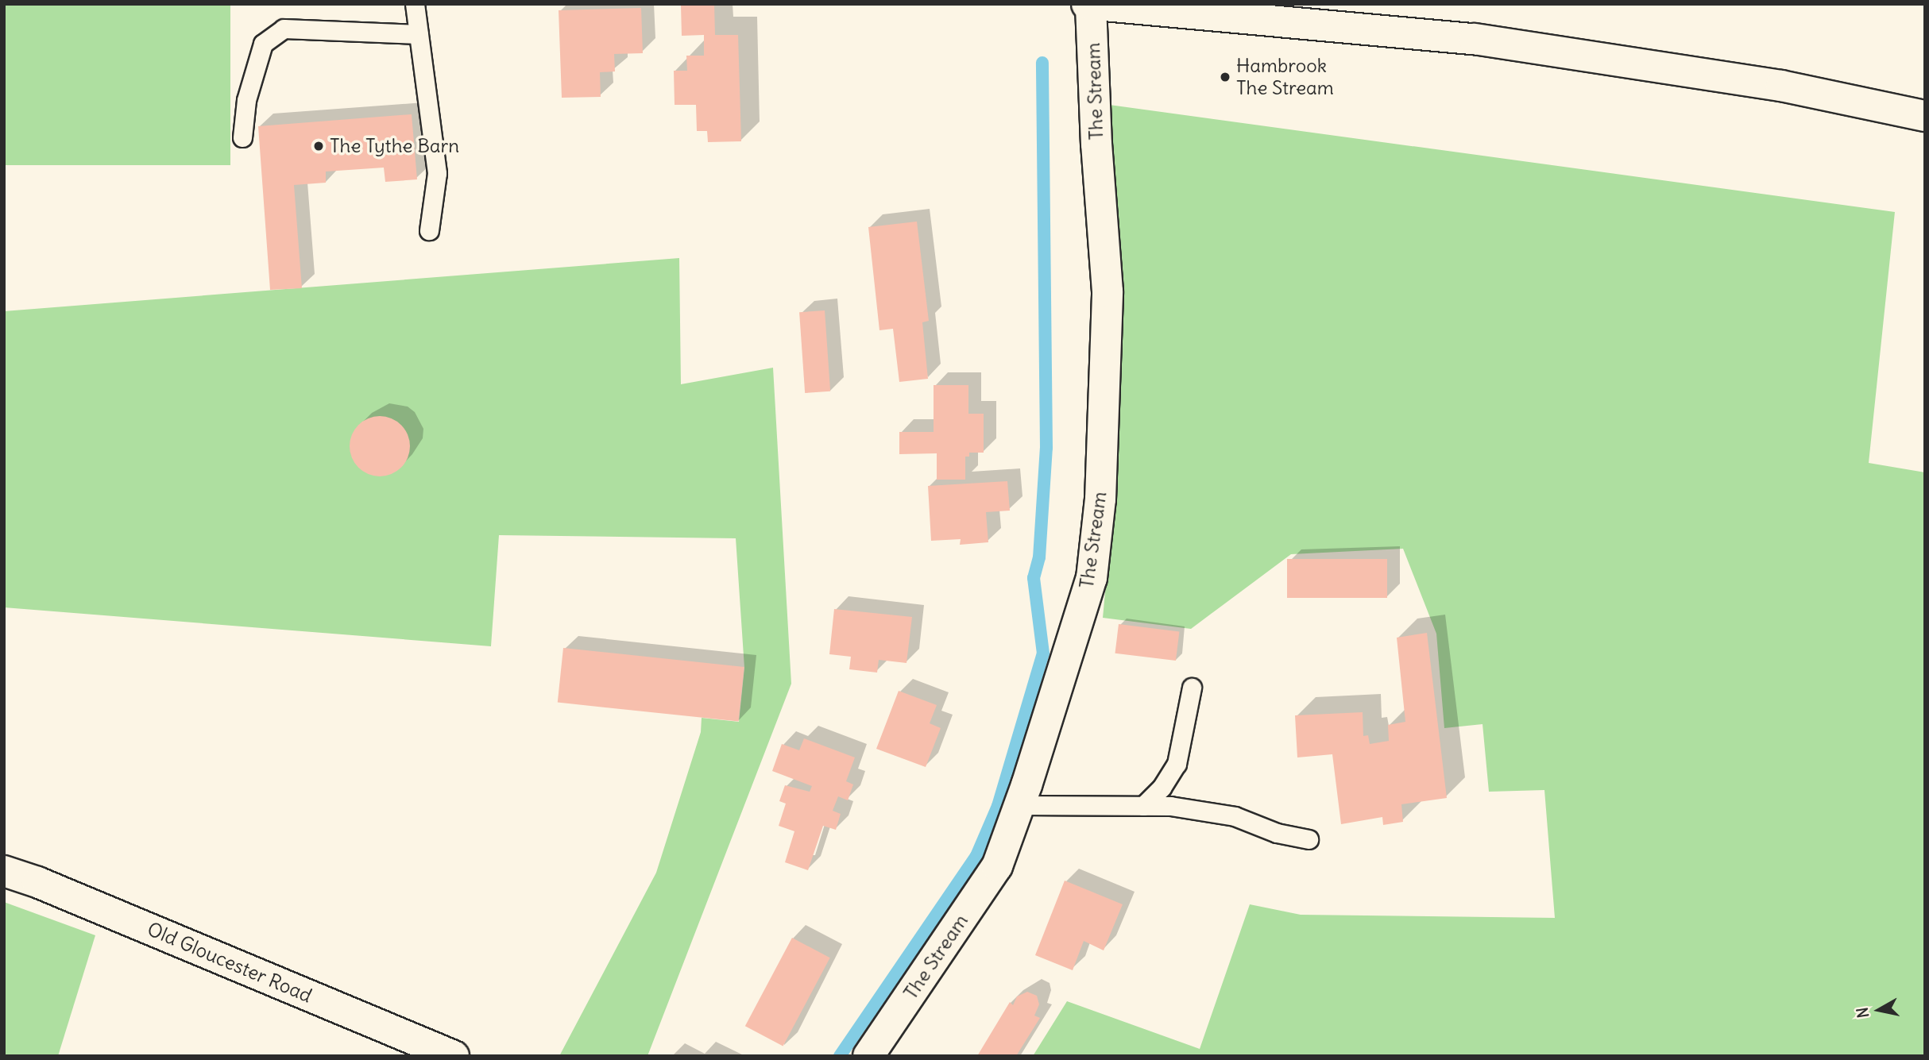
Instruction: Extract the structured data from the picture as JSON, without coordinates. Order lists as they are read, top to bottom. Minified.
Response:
{"streets":{"street":["The Stream","Old Gloucester Road"]},"places":["Hambrook The Stream","The Tythe Barn"],"north":"left"}
